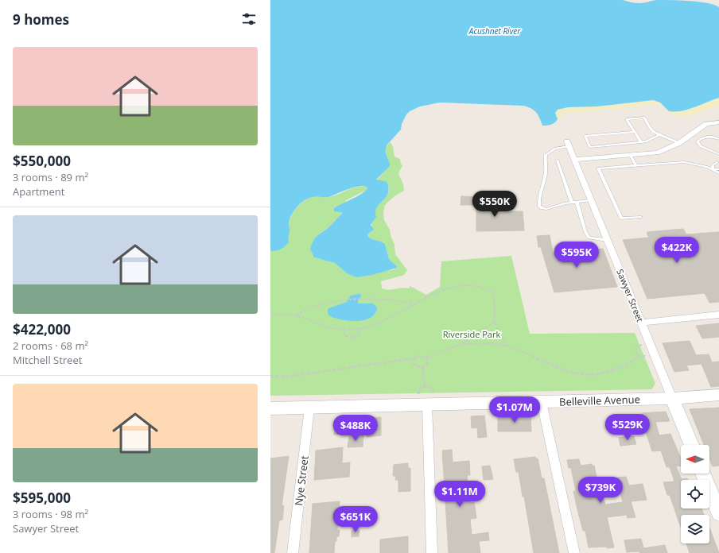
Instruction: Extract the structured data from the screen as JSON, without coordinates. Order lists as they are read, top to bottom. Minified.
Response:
{"streets":{"main road":["Sawyer Street","Belleville Avenue"],"street":["Nye Street"]},"crossings":[["Sawyer Street","Belleville Avenue"],["Belleville Avenue","Nye Street"]],"water":["Acushnet River"],"parks":["Riverside Park"],"north":"left","page":{"heading":"9 homes","list":[{"name":"$550,000","note":"3 rooms · 89 m² · Apartment"},{"name":"$422,000","note":"2 rooms · 68 m² · Mitchell Street"},{"name":"$595,000","note":"3 rooms · 98 m² · Sawyer Street"}],"price":["$550K","$422K","$595K","$1.07M","$529K","$488K","$739K","$1.11M","$651K"]}}
